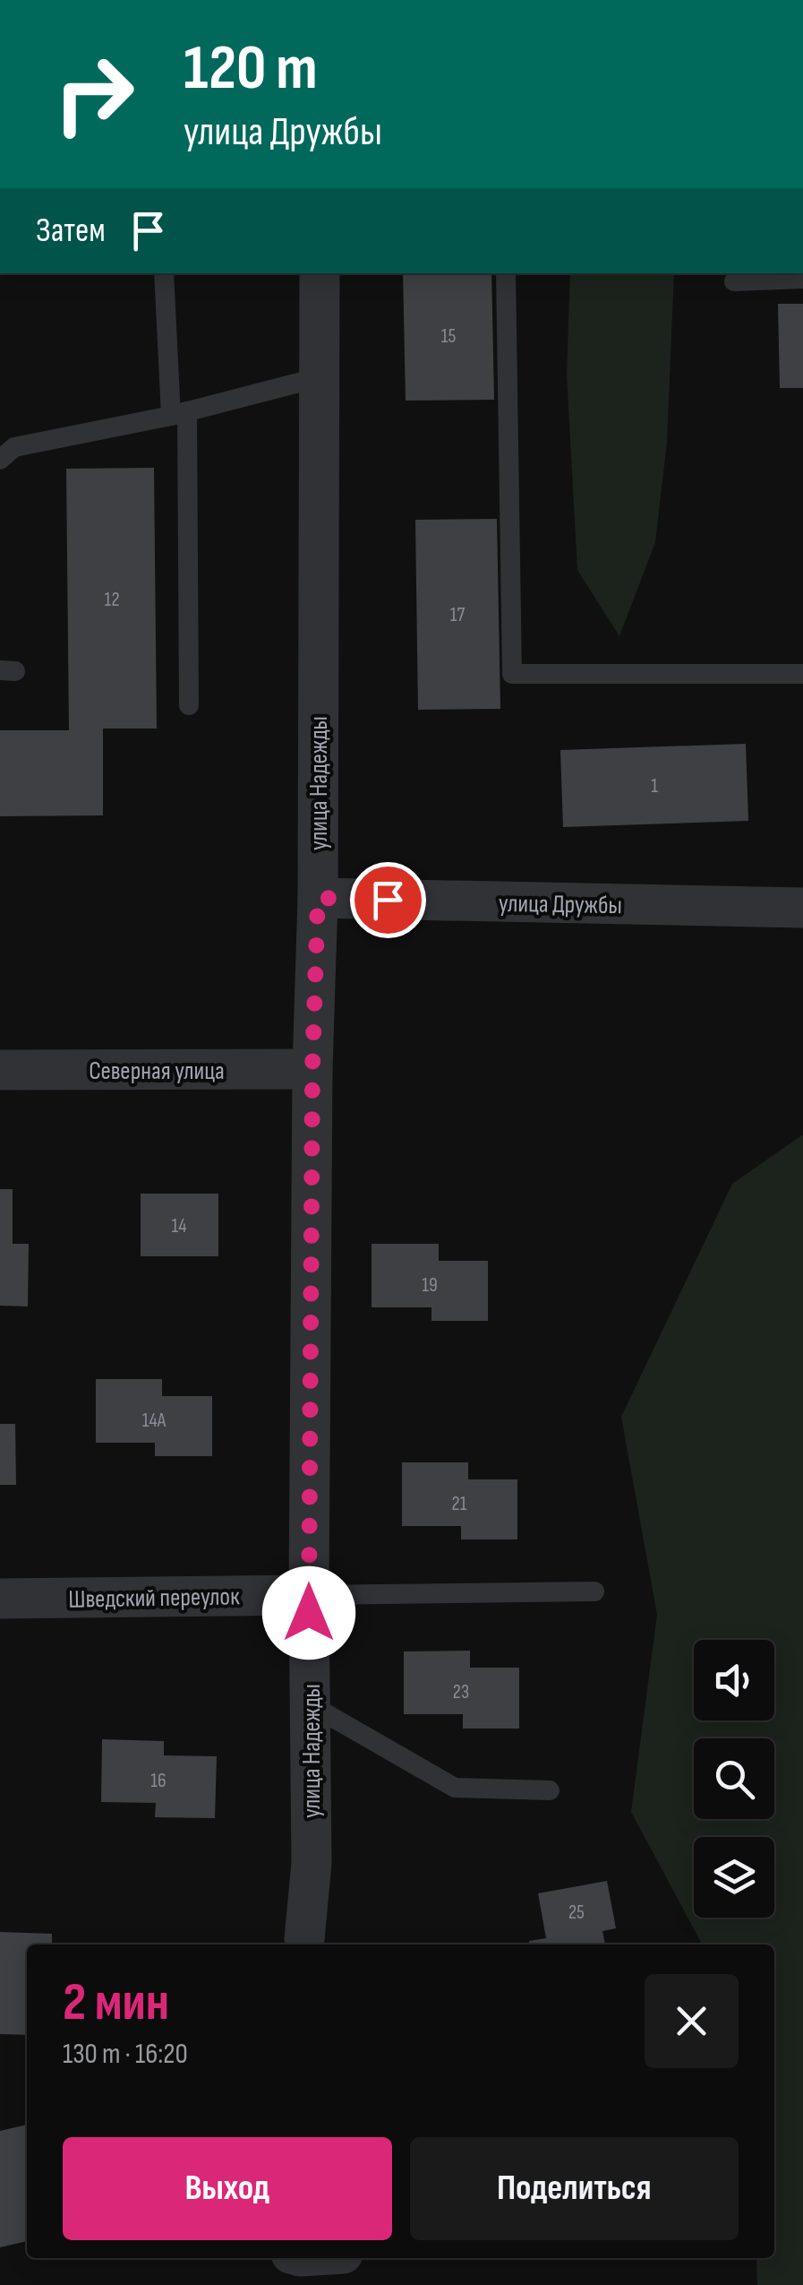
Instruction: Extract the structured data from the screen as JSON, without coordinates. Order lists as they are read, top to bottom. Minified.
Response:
{"streets":{"street":["улица Надежды","улица Дружбы","Северная улица","Шведский переулок"]},"crossings":[["улица Надежды","улица Дружбы"],["улица Надежды","Северная улица"],["улица Надежды","Шведский переулок"]],"house_numbers":["15","12","17","1","14","19","14А","21","23","16","25"],"page":{"turn":["120 m","улица Дружбы"],"then":"Затем","heading":["2 мин","130 m · 16:20"],"buttons":["Выход","Поделиться"]}}
